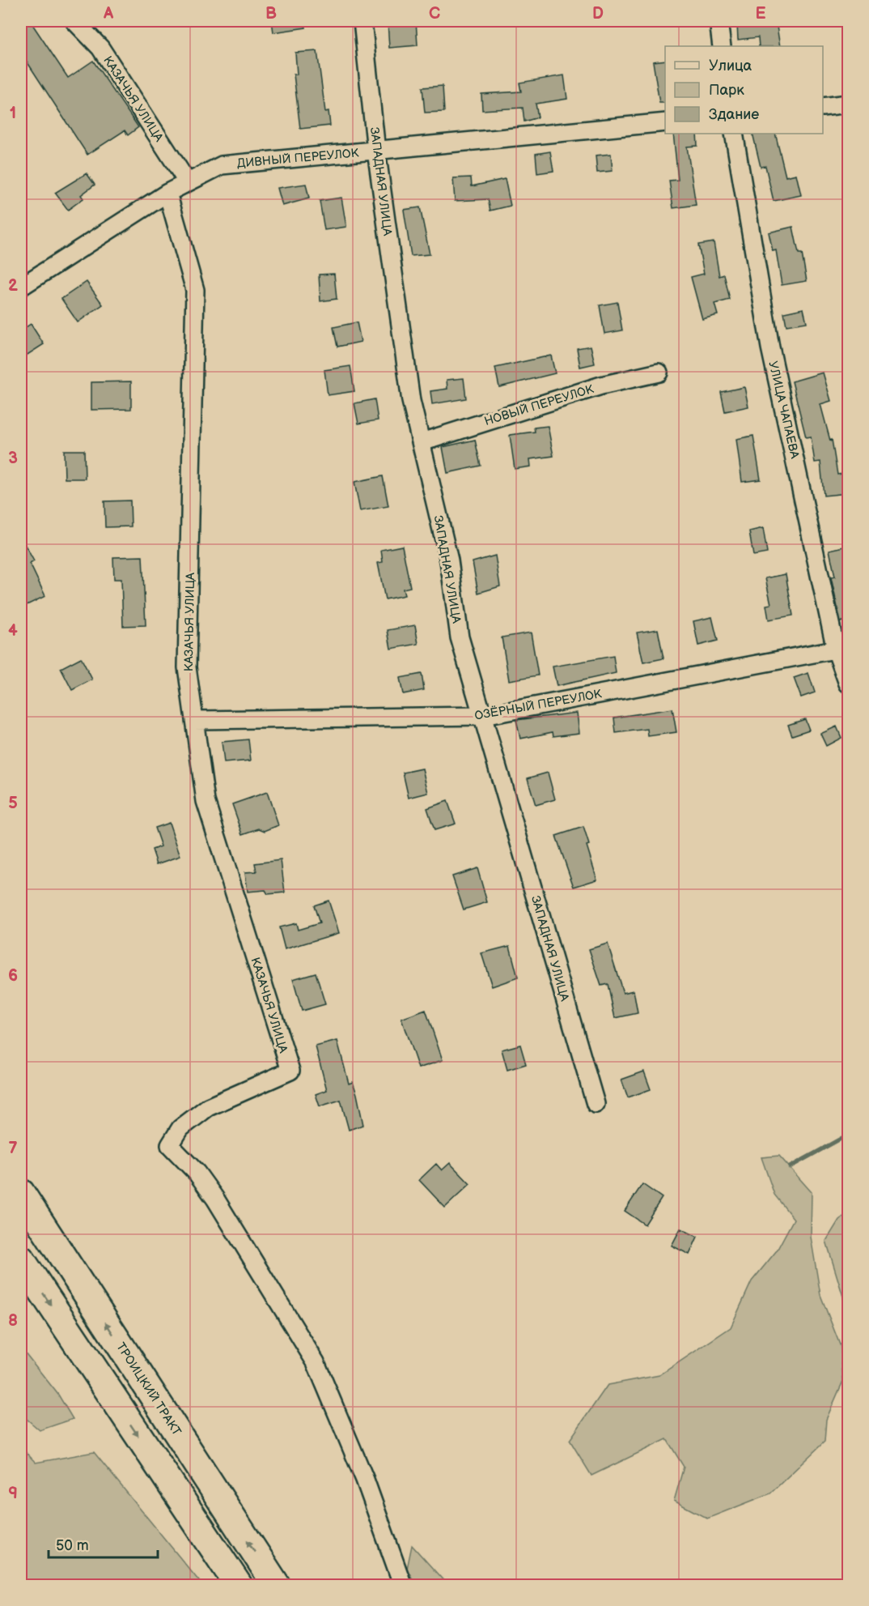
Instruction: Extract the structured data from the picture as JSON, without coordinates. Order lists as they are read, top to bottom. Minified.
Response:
{"streets":{"main road":["ТРОИЦКИЙ ТРАКТ"],"street":["КАЗАЧЬЯ УЛИЦА","ДИВНЫЙ ПЕРЕУЛОК","ЗАПАДНАЯ УЛИЦА","НОВЫЙ ПЕРЕУЛОК","УЛИЦА ЧАПАЕВА","ОЗЁРНЫЙ ПЕРЕУЛОК"]},"crossings":[["КАЗАЧЬЯ УЛИЦА","ДИВНЫЙ ПЕРЕУЛОК"],["КАЗАЧЬЯ УЛИЦА","ОЗЁРНЫЙ ПЕРЕУЛОК"],["ДИВНЫЙ ПЕРЕУЛОК","ЗАПАДНАЯ УЛИЦА"],["ЗАПАДНАЯ УЛИЦА","НОВЫЙ ПЕРЕУЛОК"],["ЗАПАДНАЯ УЛИЦА","ОЗЁРНЫЙ ПЕРЕУЛОК"],["УЛИЦА ЧАПАЕВА","ОЗЁРНЫЙ ПЕРЕУЛОК"]],"legend":["Улица","Парк","Здание"],"scale_bar":"50 m","grid":{"columns":["A","B","C","D","E"],"rows":["1","2","3","4","5","6","7","8","9"]}}
